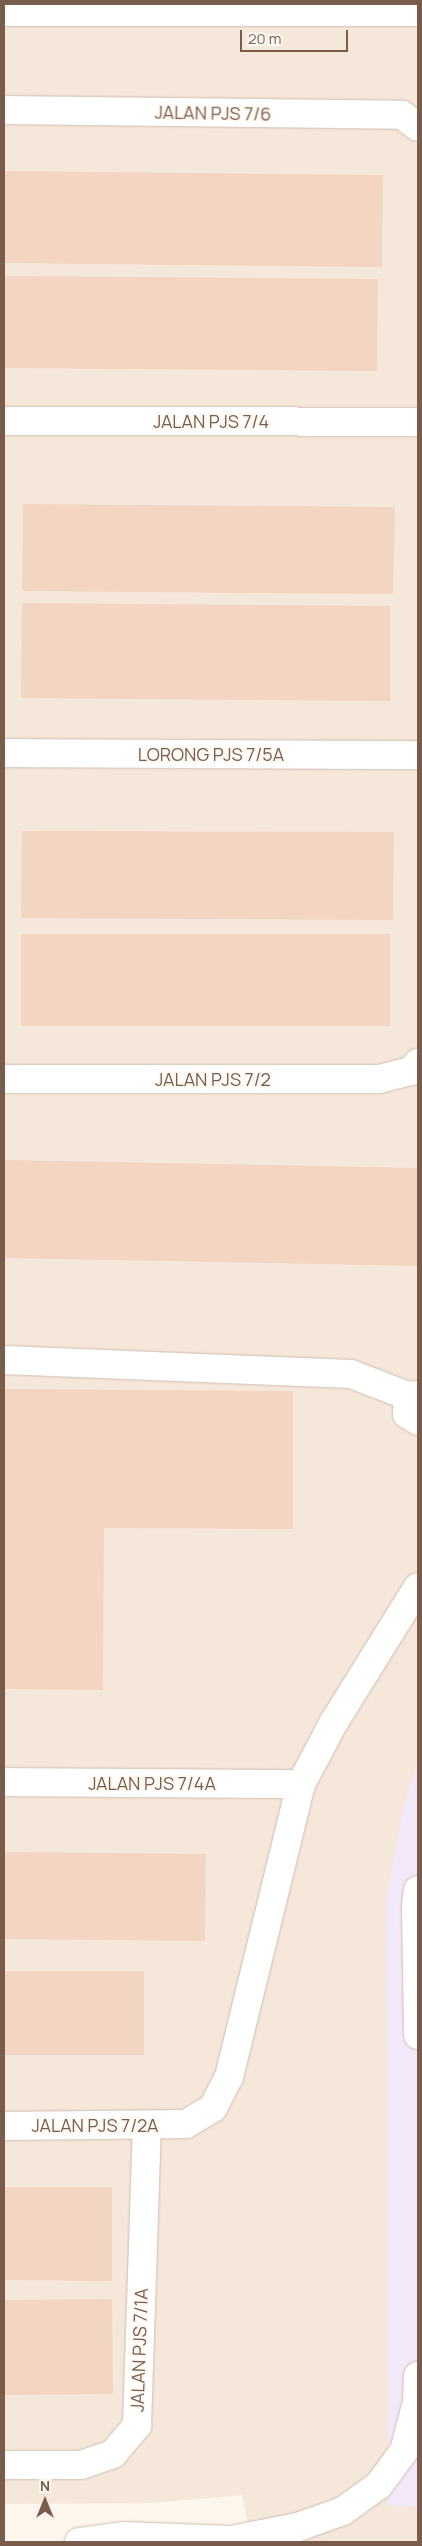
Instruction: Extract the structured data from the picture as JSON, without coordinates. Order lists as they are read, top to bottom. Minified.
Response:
{"streets":{"street":["JALAN PJS 7/6","JALAN PJS 7/4","LORONG PJS 7/5A","JALAN PJS 7/2","JALAN PJS 7/4A","JALAN PJS 7/2A","JALAN PJS 7/1A"]},"crossings":[["JALAN PJS 7/4A","JALAN PJS 7/2A"],["JALAN PJS 7/2A","JALAN PJS 7/1A"]],"scale_bar":"20 m","north":"top"}
